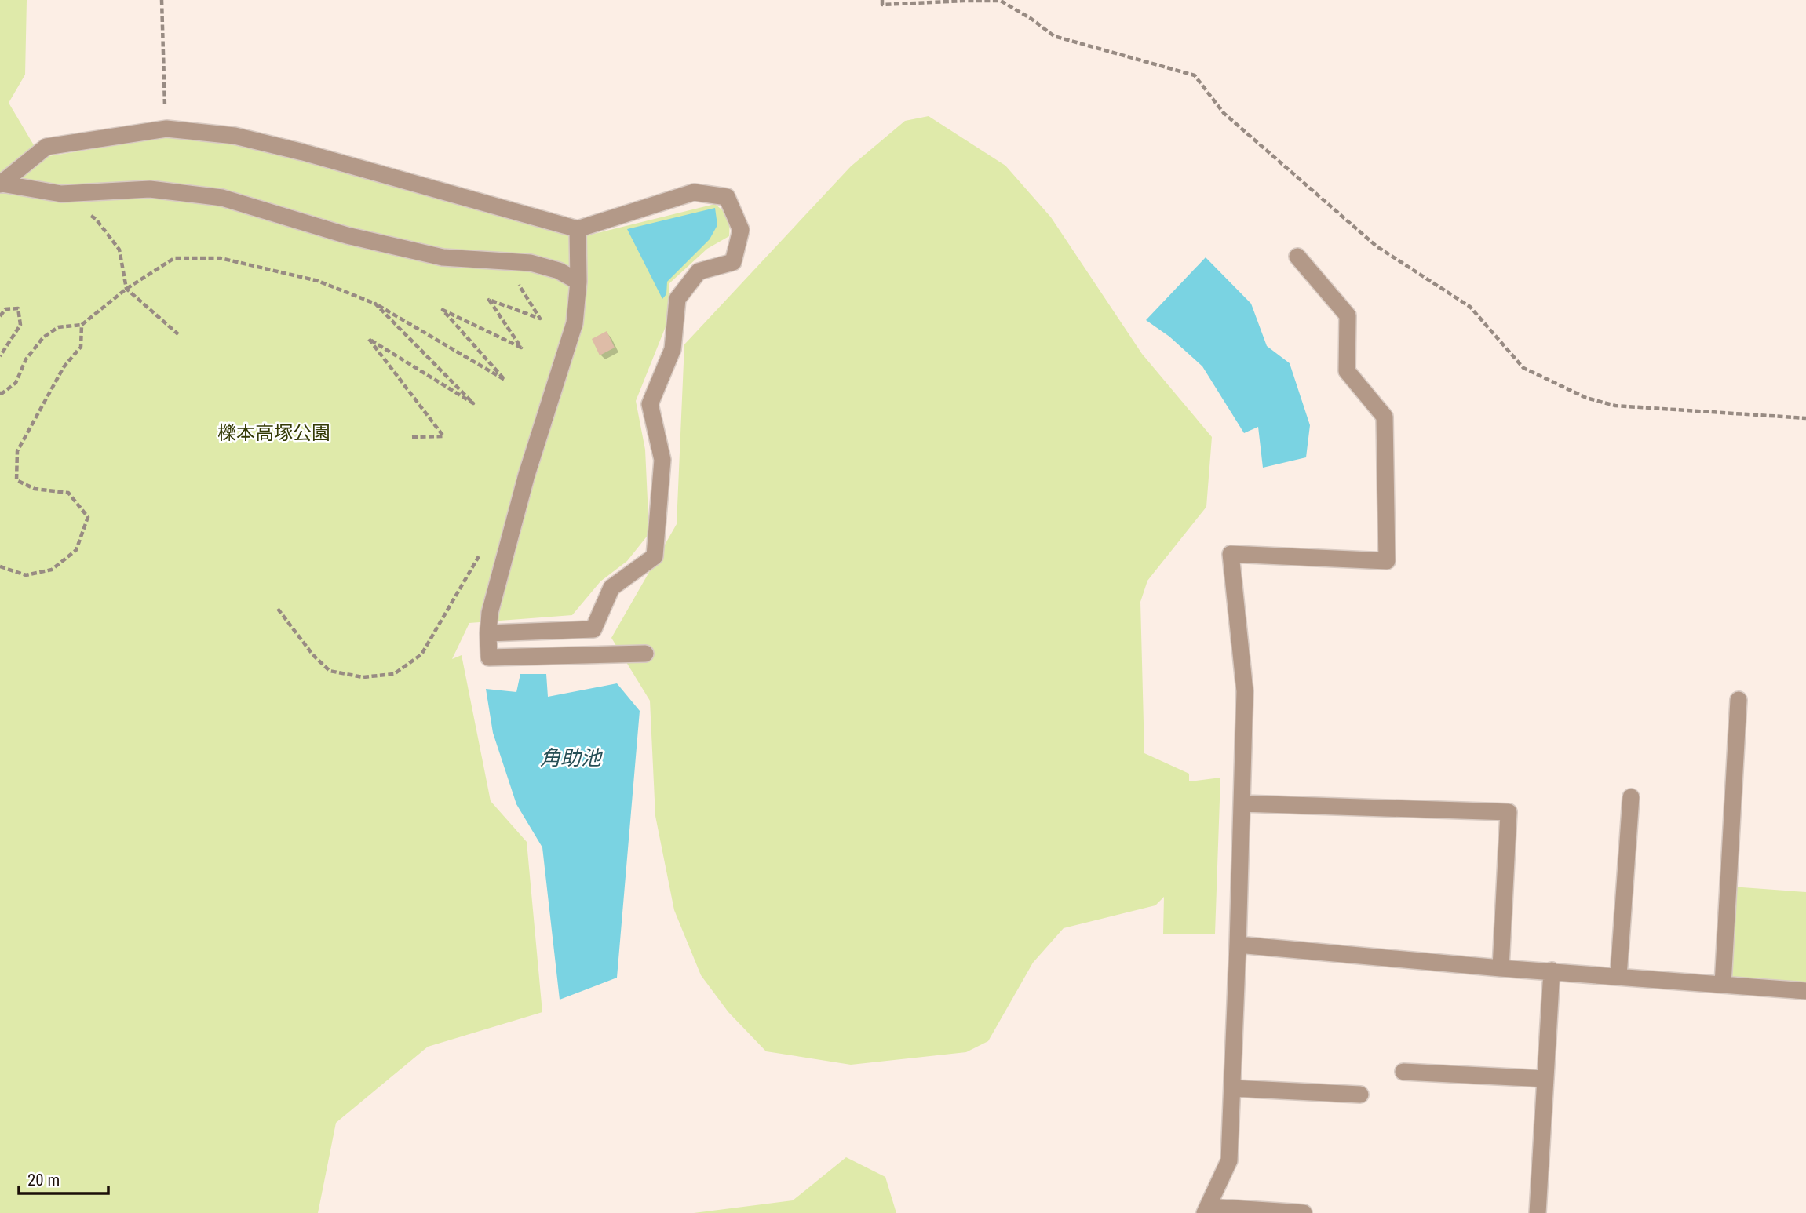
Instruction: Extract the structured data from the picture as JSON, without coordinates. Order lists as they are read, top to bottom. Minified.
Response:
{"water":["角助池"],"parks":["櫟本高塚公園"],"scale_bar":"20 m"}
